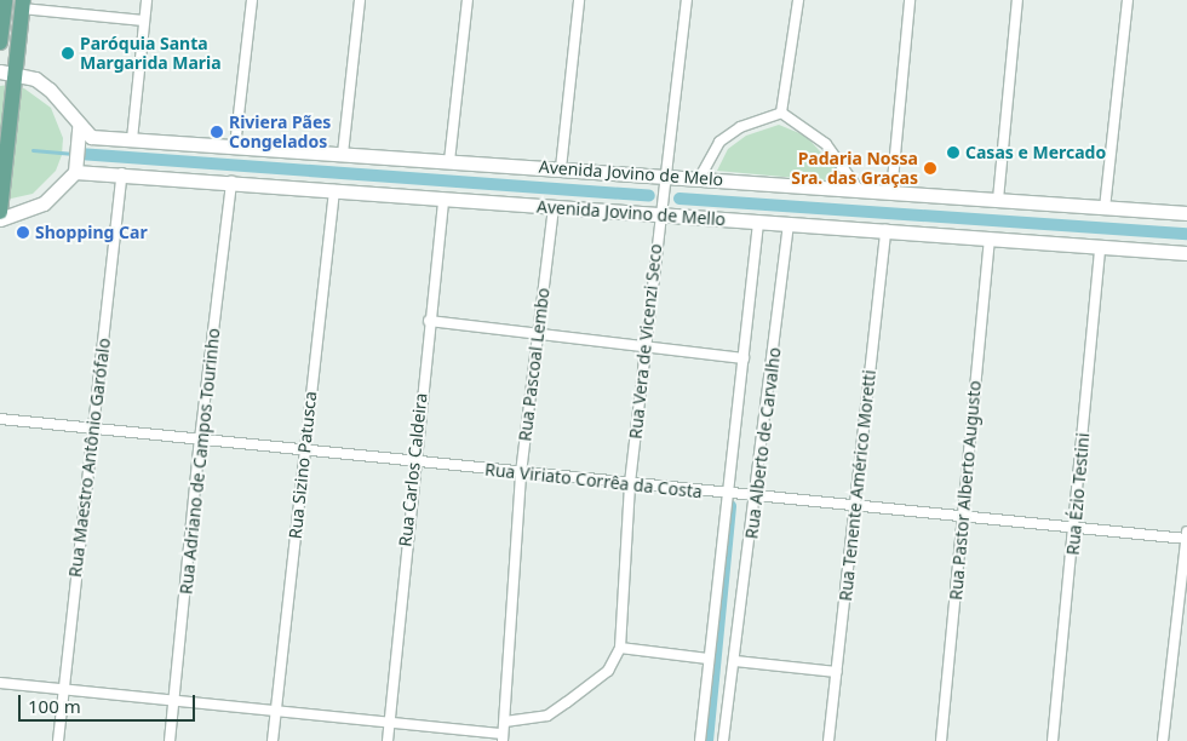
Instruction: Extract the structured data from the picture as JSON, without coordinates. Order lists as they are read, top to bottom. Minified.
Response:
{"streets":{"main road":["Avenida Jovino de Melo","Avenida Jovino de Mello"],"street":["Rua Vera de Vicenzi Seco","Rua Pascoal Lembo","Rua Alberto de Carvalho","Rua Maestro Antônio Garófalo","Rua Adriano de Campos Tourinho","Rua Sizino Patusca","Rua Carlos Caldeira","Rua Viriato Corrêa da Costa","Rua Tenente Américo Moretti","Rua Pastor Alberto Augusto","Rua Ézio Testini"]},"crossings":[["Avenida Jovino de Melo","Rua Vera de Vicenzi Seco"],["Avenida Jovino de Mello","Rua Vera de Vicenzi Seco"],["Avenida Jovino de Mello","Rua Pascoal Lembo"],["Avenida Jovino de Mello","Rua Alberto de Carvalho"],["Avenida Jovino de Mello","Rua Maestro Antônio Garófalo"],["Avenida Jovino de Mello","Rua Adriano de Campos Tourinho"],["Avenida Jovino de Mello","Rua Sizino Patusca"],["Avenida Jovino de Mello","Rua Carlos Caldeira"],["Avenida Jovino de Mello","Rua Tenente Américo Moretti"],["Avenida Jovino de Mello","Rua Pastor Alberto Augusto"],["Avenida Jovino de Mello","Rua Ézio Testini"],["Rua Vera de Vicenzi Seco","Rua Viriato Corrêa da Costa"],["Rua Pascoal Lembo","Rua Viriato Corrêa da Costa"],["Rua Alberto de Carvalho","Rua Viriato Corrêa da Costa"],["Rua Maestro Antônio Garófalo","Rua Viriato Corrêa da Costa"],["Rua Adriano de Campos Tourinho","Rua Viriato Corrêa da Costa"],["Rua Sizino Patusca","Rua Viriato Corrêa da Costa"],["Rua Carlos Caldeira","Rua Viriato Corrêa da Costa"],["Rua Viriato Corrêa da Costa","Rua Tenente Américo Moretti"],["Rua Viriato Corrêa da Costa","Rua Pastor Alberto Augusto"],["Rua Viriato Corrêa da Costa","Rua Ézio Testini"]],"places":["Paróquia Santa Margarida Maria","Riviera Pães Congelados","Casas e Mercado","Padaria Nossa Sra. das Graças","Shopping Car"],"scale_bar":"100 m"}
